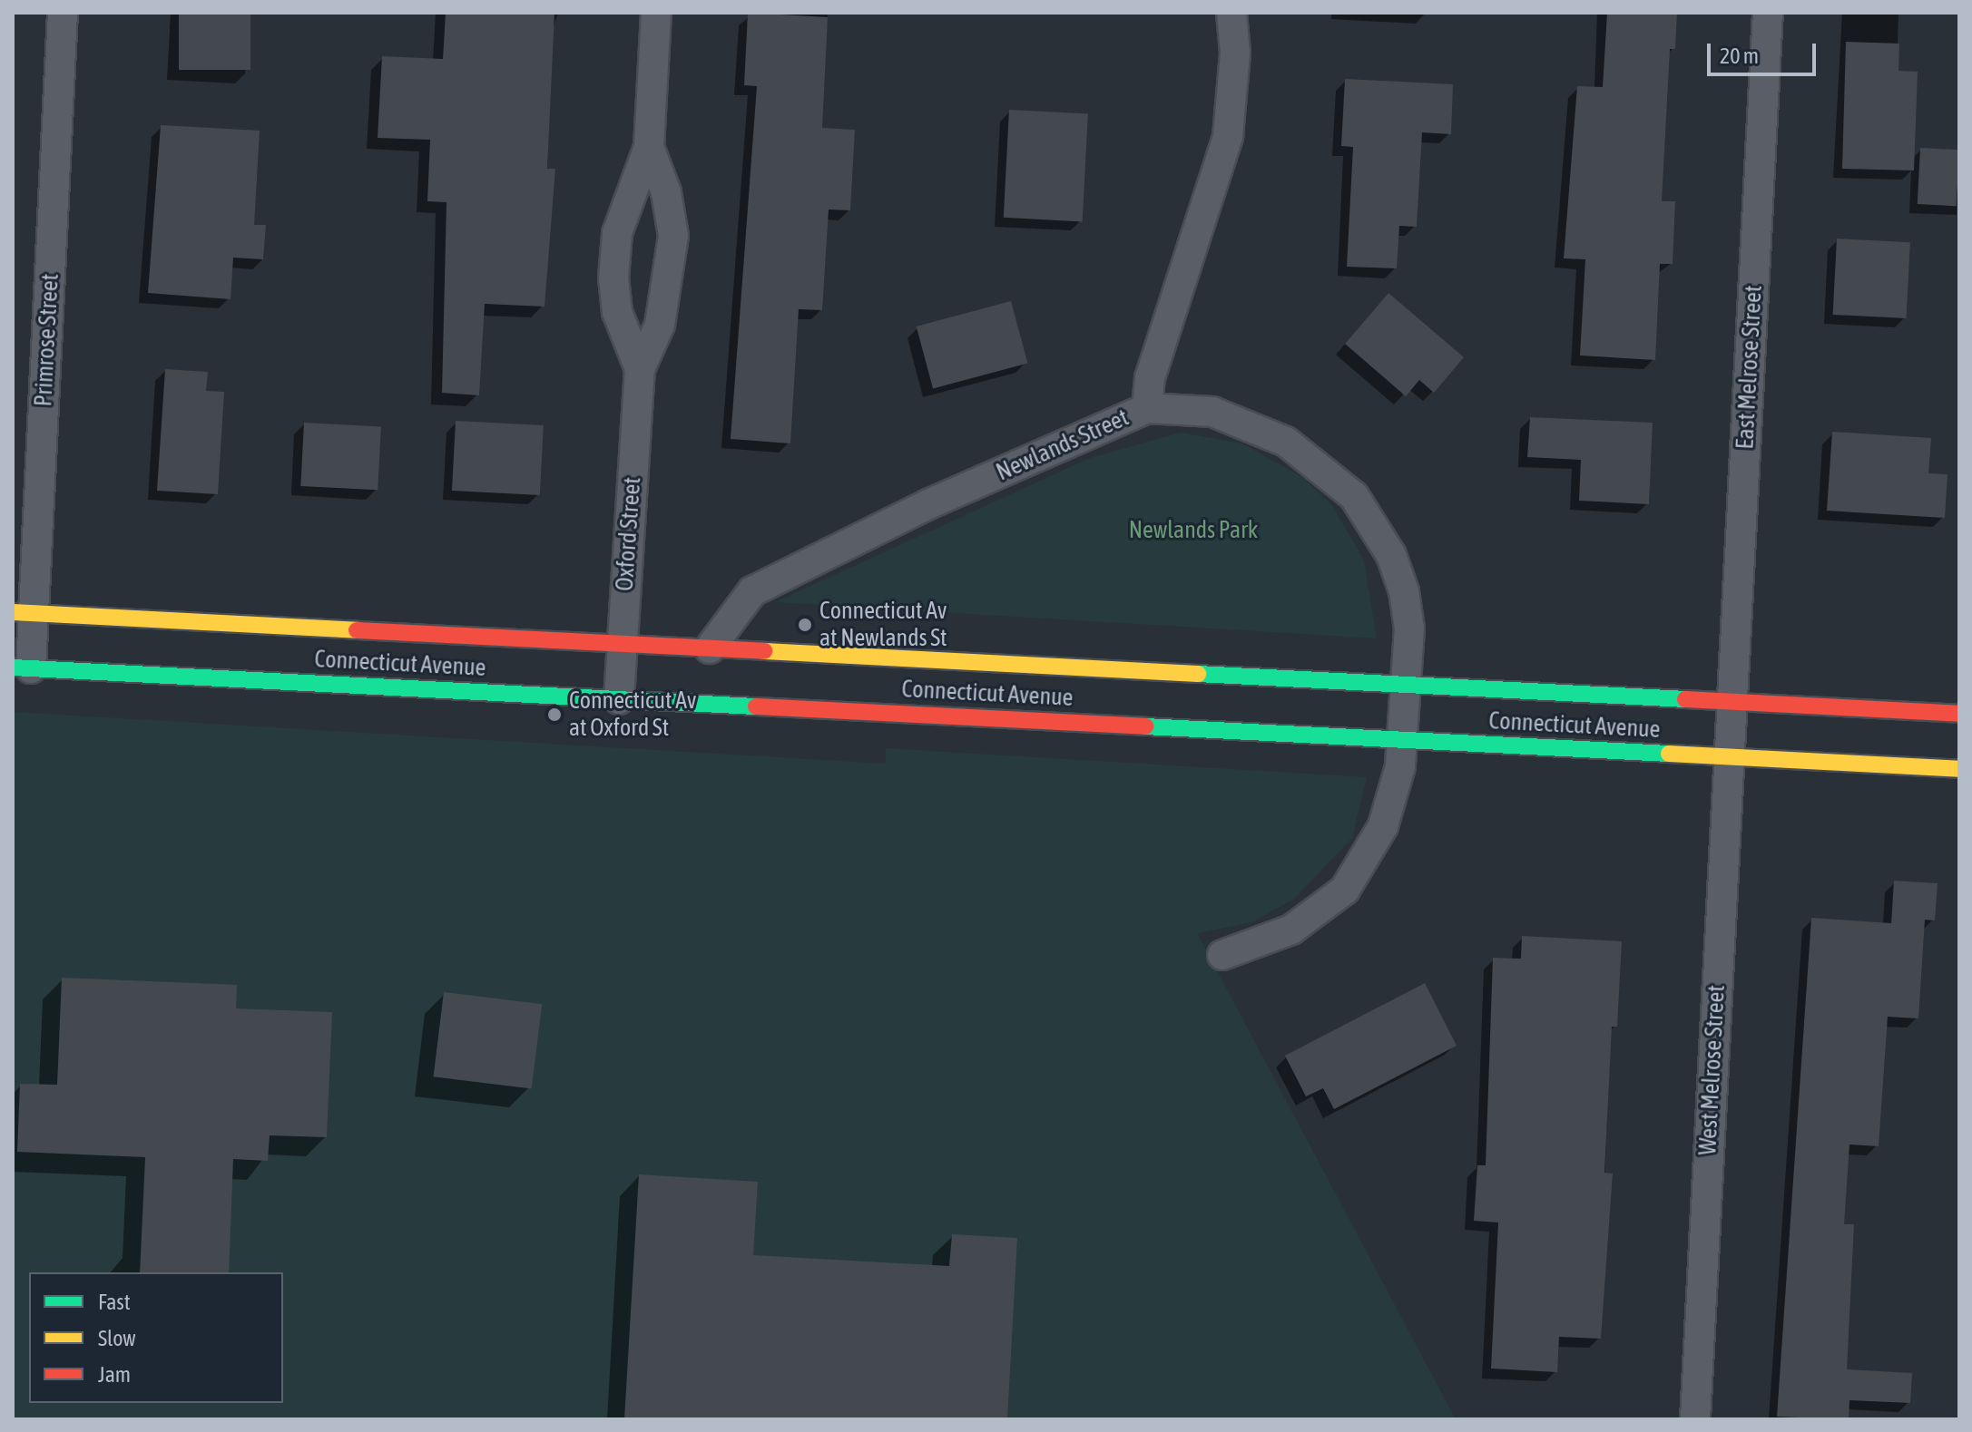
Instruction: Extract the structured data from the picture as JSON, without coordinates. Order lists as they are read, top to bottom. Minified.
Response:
{"streets":{"main road":["Connecticut Avenue"],"street":["Primrose Street","East Melrose Street","Newlands Street","Oxford Street","West Melrose Street"]},"crossings":[["Primrose Street","Connecticut Avenue"],["East Melrose Street","Connecticut Avenue"],["East Melrose Street","West Melrose Street"],["Newlands Street","Connecticut Avenue"],["Oxford Street","Connecticut Avenue"],["Connecticut Avenue","West Melrose Street"]],"parks":["Newlands Park"],"places":["Connecticut Av at Newlands St","Connecticut Av at Oxford St"],"legend":["Fast","Slow","Jam"],"scale_bar":"20 m"}
